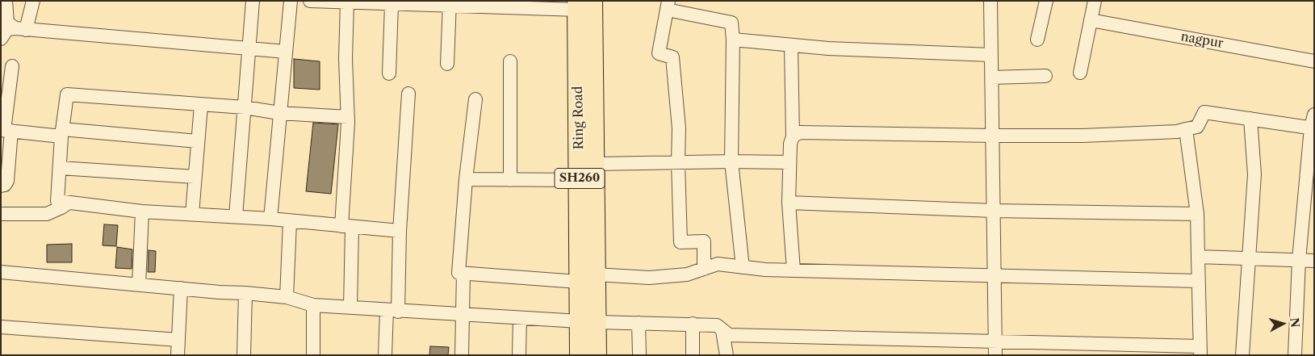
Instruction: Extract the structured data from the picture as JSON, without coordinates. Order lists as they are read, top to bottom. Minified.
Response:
{"streets":{"highway":["Ring Road","SH260"],"street":["nagpur"]},"north":"right"}
